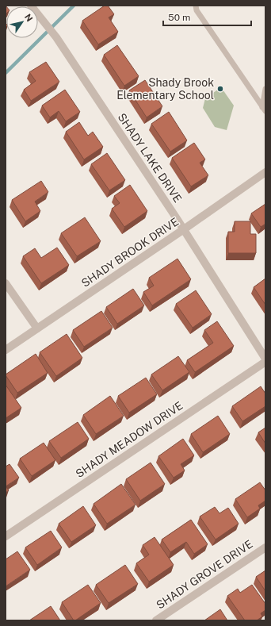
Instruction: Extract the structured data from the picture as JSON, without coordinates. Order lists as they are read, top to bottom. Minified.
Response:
{"streets":{"street":["SHADY LAKE DRIVE","SHADY BROOK DRIVE","SHADY MEADOW DRIVE","SHADY GROVE DRIVE"]},"crossings":[["SHADY LAKE DRIVE","SHADY BROOK DRIVE"]],"places":["Shady Brook Elementary School"],"scale_bar":"50 m","north":"top right"}
